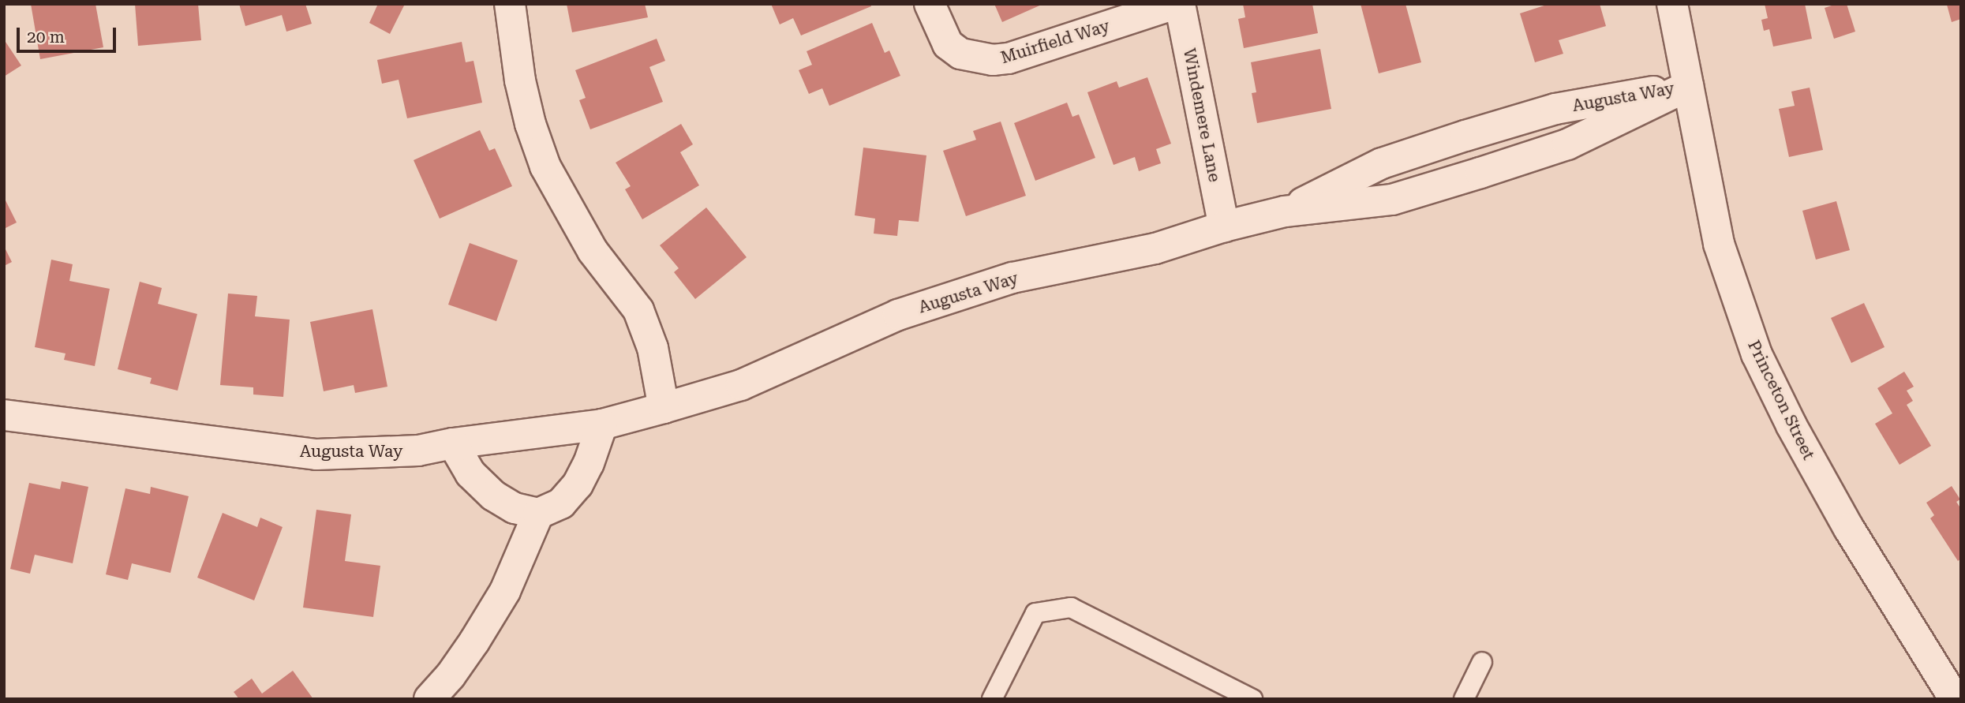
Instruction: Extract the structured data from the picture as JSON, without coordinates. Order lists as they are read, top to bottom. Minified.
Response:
{"streets":{"street":["Muirfield Way","Augusta Way","Windemere Lane","Princeton Street"]},"crossings":[["Augusta Way","Windemere Lane"],["Augusta Way","Princeton Street"]],"scale_bar":"20 m"}
